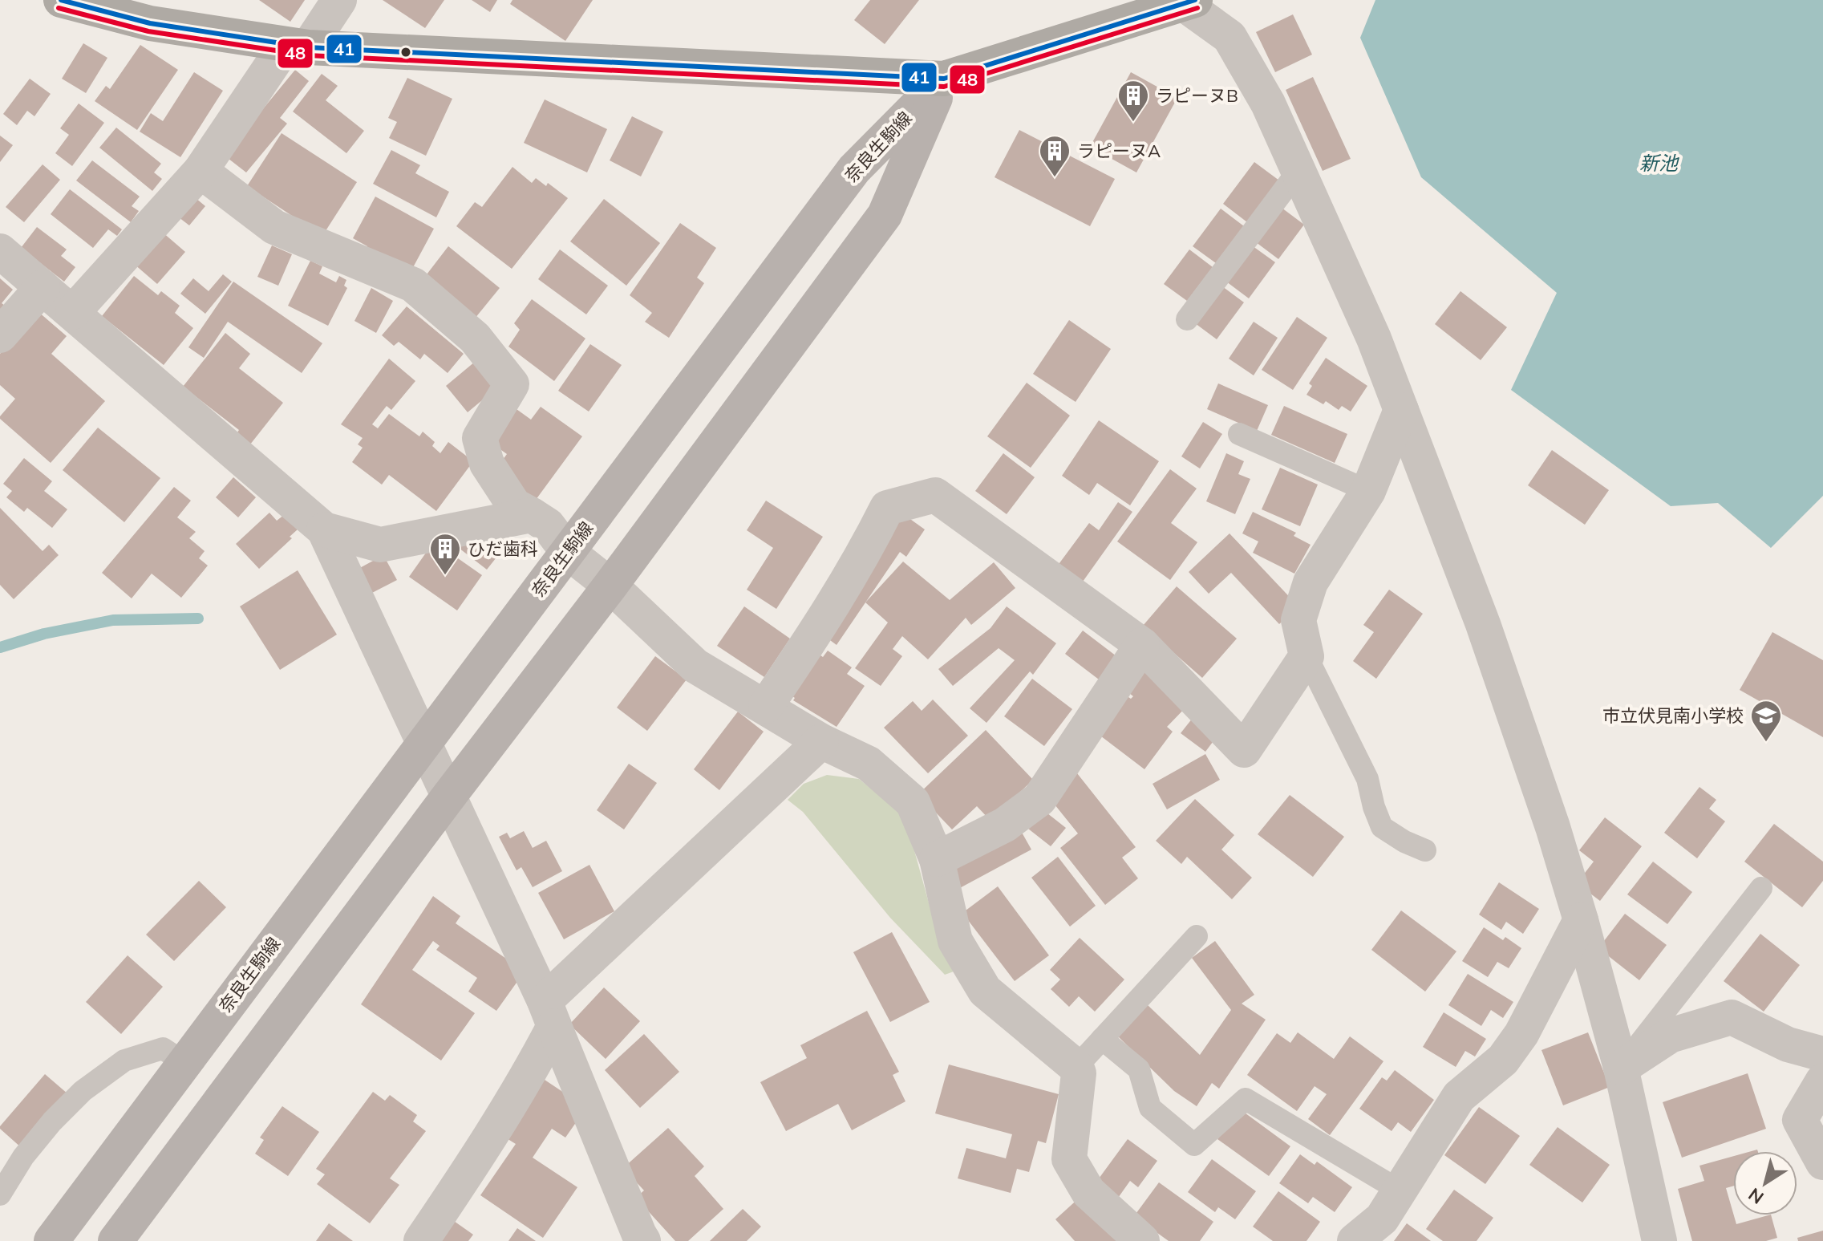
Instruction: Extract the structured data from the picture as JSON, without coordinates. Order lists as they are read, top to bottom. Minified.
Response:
{"streets":{"main road":["奈良生駒線"]},"water":["新池"],"places":{"building":["ラピーヌB","ラピーヌA","ひだ歯科"],"school or university":["市立伏見南小学校"]},"lines":["transit line 41","transit line 48"],"north":"bottom left"}
